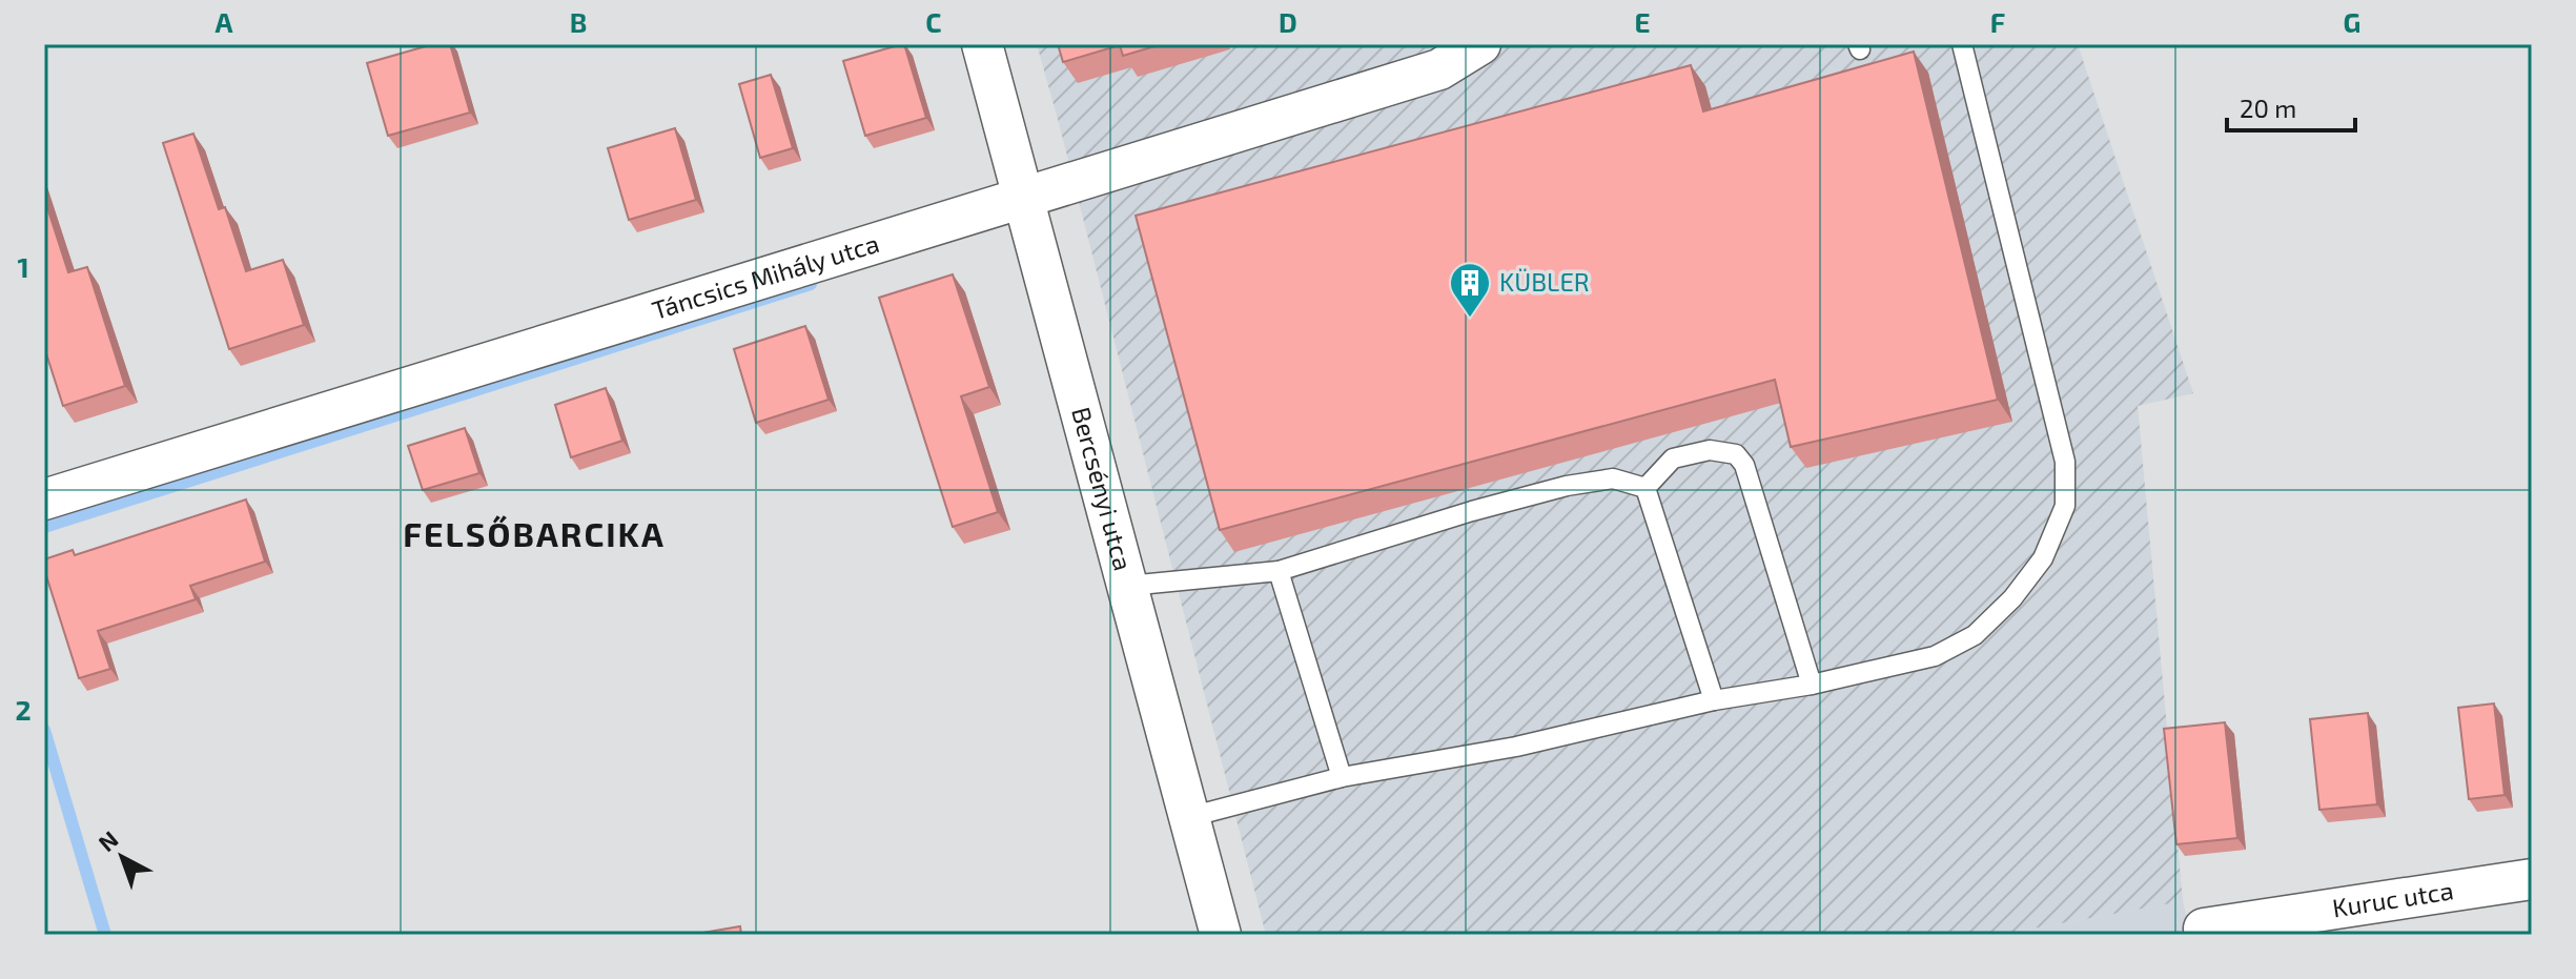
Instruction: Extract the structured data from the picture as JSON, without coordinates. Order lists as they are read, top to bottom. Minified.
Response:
{"streets":{"street":["Táncsics Mihály utca","Bercsényi utca","Kuruc utca"]},"crossings":[["Táncsics Mihály utca","Bercsényi utca"]],"districts":["FELSŐBARCIKA"],"places":{"building":["KÜBLER"]},"scale_bar":"20 m","north":"top left","grid":{"columns":["A","B","C","D","E","F","G"],"rows":["1","2"]}}
